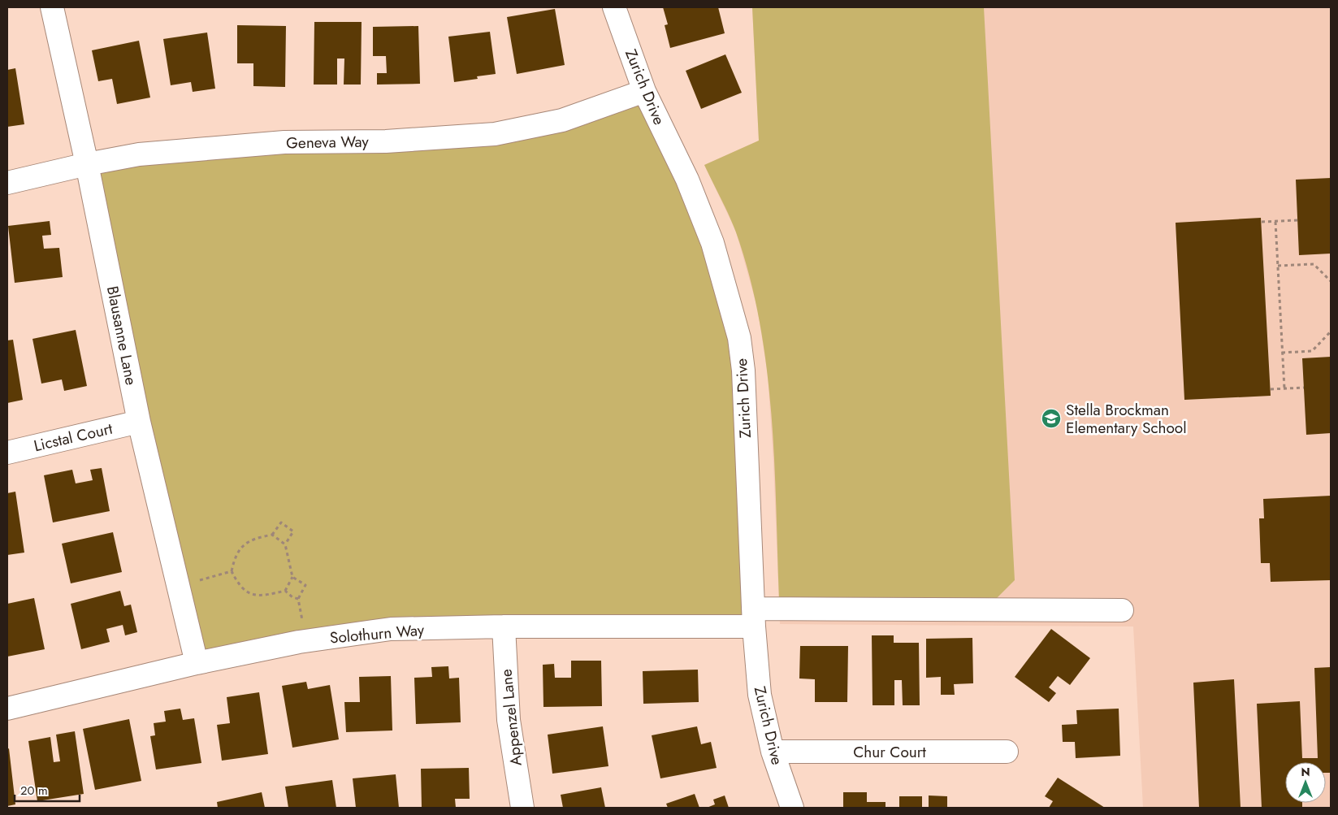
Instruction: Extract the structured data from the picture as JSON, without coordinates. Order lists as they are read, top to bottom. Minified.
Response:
{"streets":{"street":["Zurich Drive","Geneva Way","Blausanne Lane","Licstal Court","Solothurn Way","Appenzel Lane","Chur Court"]},"crossings":[["Zurich Drive","Geneva Way"],["Zurich Drive","Solothurn Way"],["Zurich Drive","Chur Court"],["Geneva Way","Blausanne Lane"],["Blausanne Lane","Licstal Court"],["Blausanne Lane","Solothurn Way"],["Solothurn Way","Appenzel Lane"]],"places":{"school or university":["Stella Brockman Elementary School"]},"scale_bar":"20 m","north":"top"}
